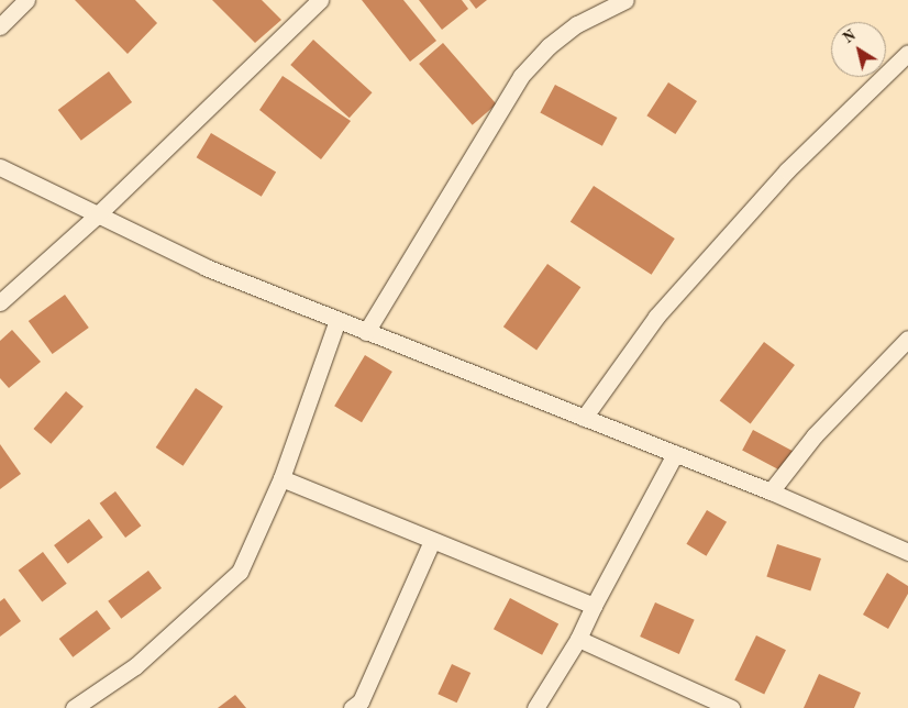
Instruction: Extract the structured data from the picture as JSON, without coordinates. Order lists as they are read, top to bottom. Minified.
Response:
{"north":"top left"}
